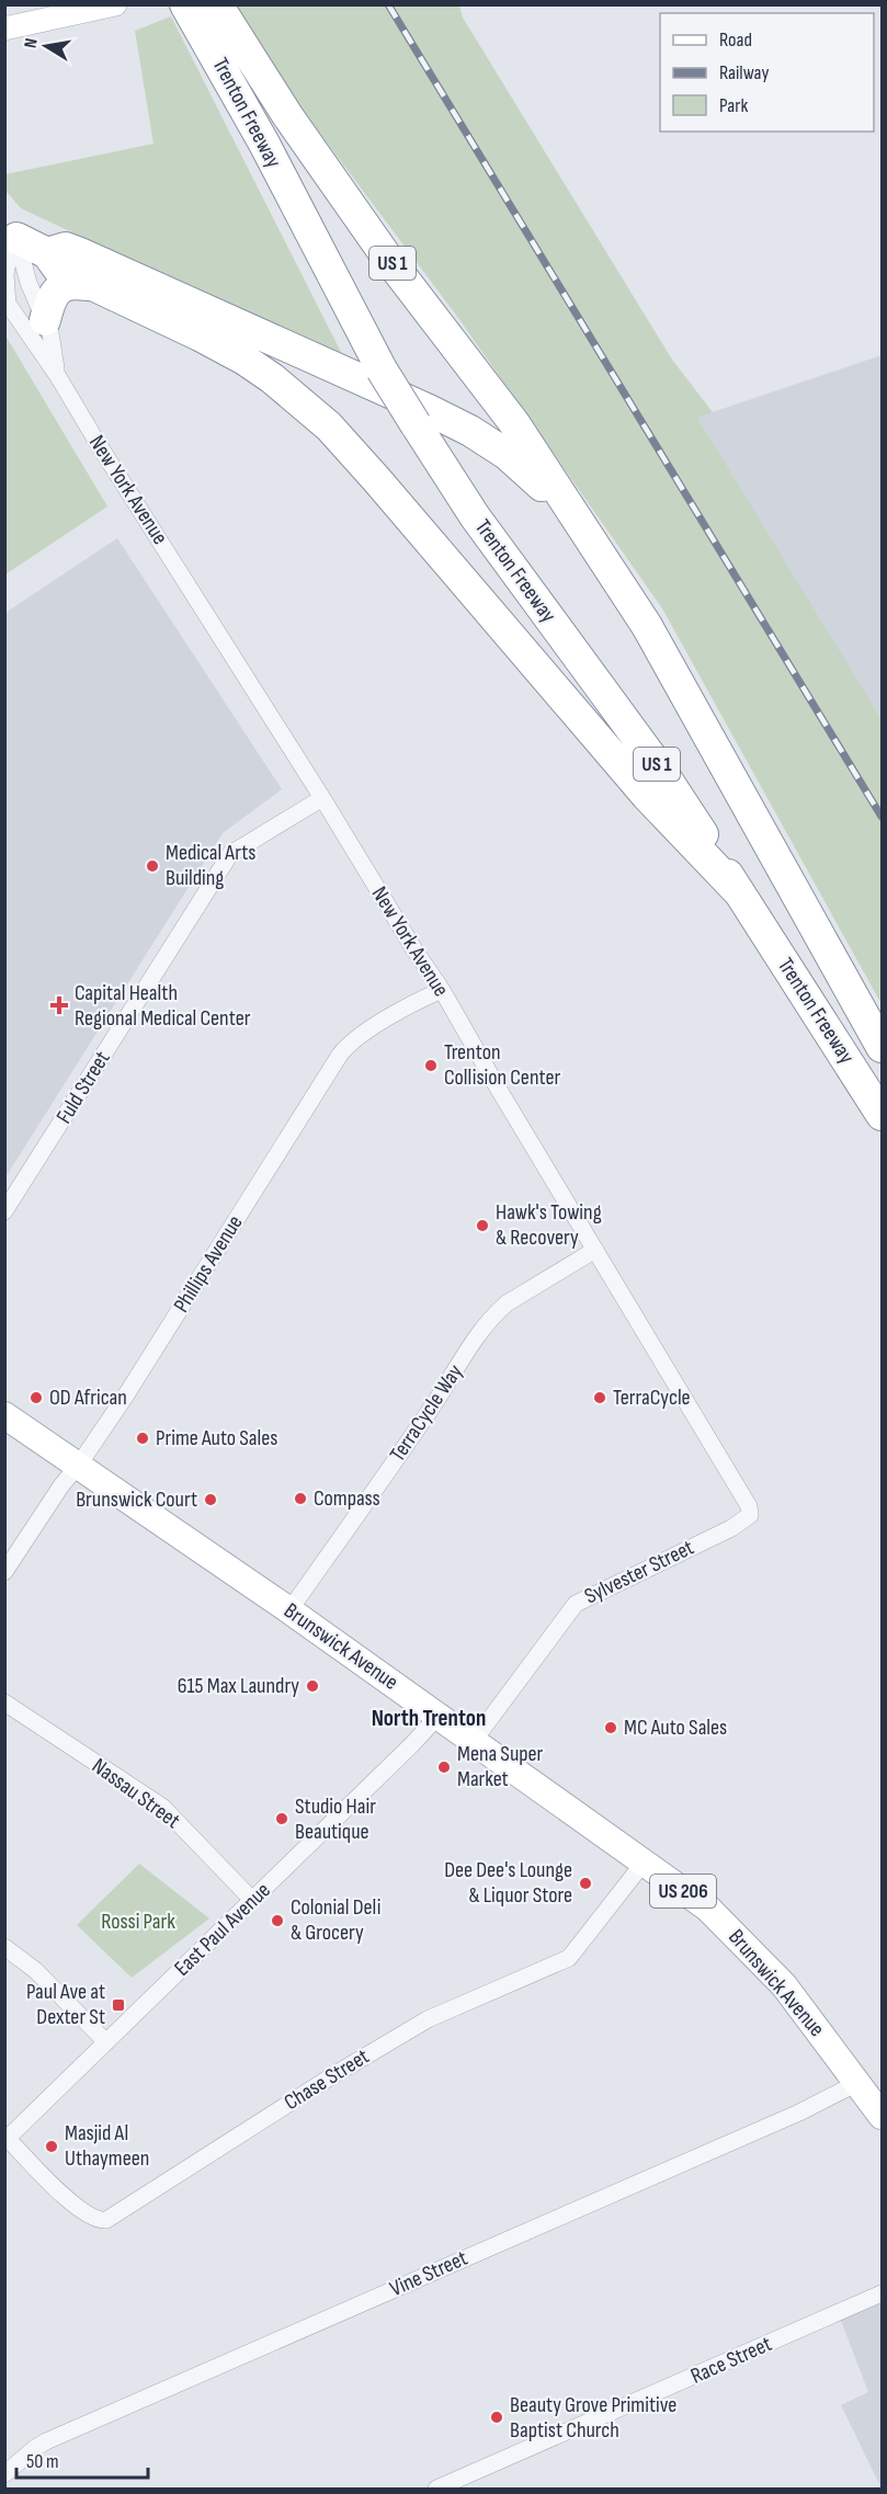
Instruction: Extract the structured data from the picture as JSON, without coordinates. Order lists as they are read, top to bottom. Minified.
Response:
{"streets":{"highway":["Trenton Freeway","US 1"],"main road":["Brunswick Avenue","US 206"],"street":["New York Avenue","Fuld Street","Phillips Avenue","TerraCycle Way","Sylvester Street","Nassau Street","East Paul Avenue","Chase Street","Vine Street","Race Street"]},"crossings":[["New York Avenue","Fuld Street"],["New York Avenue","Phillips Avenue"],["New York Avenue","TerraCycle Way"],["New York Avenue","Sylvester Street"],["Phillips Avenue","Brunswick Avenue"],["TerraCycle Way","Brunswick Avenue"],["Sylvester Street","Brunswick Avenue"],["Brunswick Avenue","East Paul Avenue"],["Brunswick Avenue","Chase Street"],["Brunswick Avenue","Vine Street"],["Nassau Street","East Paul Avenue"],["East Paul Avenue","Chase Street"]],"districts":["North Trenton"],"parks":["Rossi Park"],"places":{"other":["Medical Arts Building","Trenton Collision Center","Hawk's Towing & Recovery","OD African","TerraCycle","Prime Auto Sales","Compass","Brunswick Court","615 Max Laundry","MC Auto Sales","Mena Super Market","Studio Hair Beautique","Dee Dee's Lounge & Liquor Store","Colonial Deli & Grocery","Masjid Al Uthaymeen","Beauty Grove Primitive Baptist Church"],"health":["Capital Health Regional Medical Center"],"transit":["Paul Ave at Dexter St"]},"legend":["Road","Railway","Park"],"scale_bar":"50 m","north":"left"}
